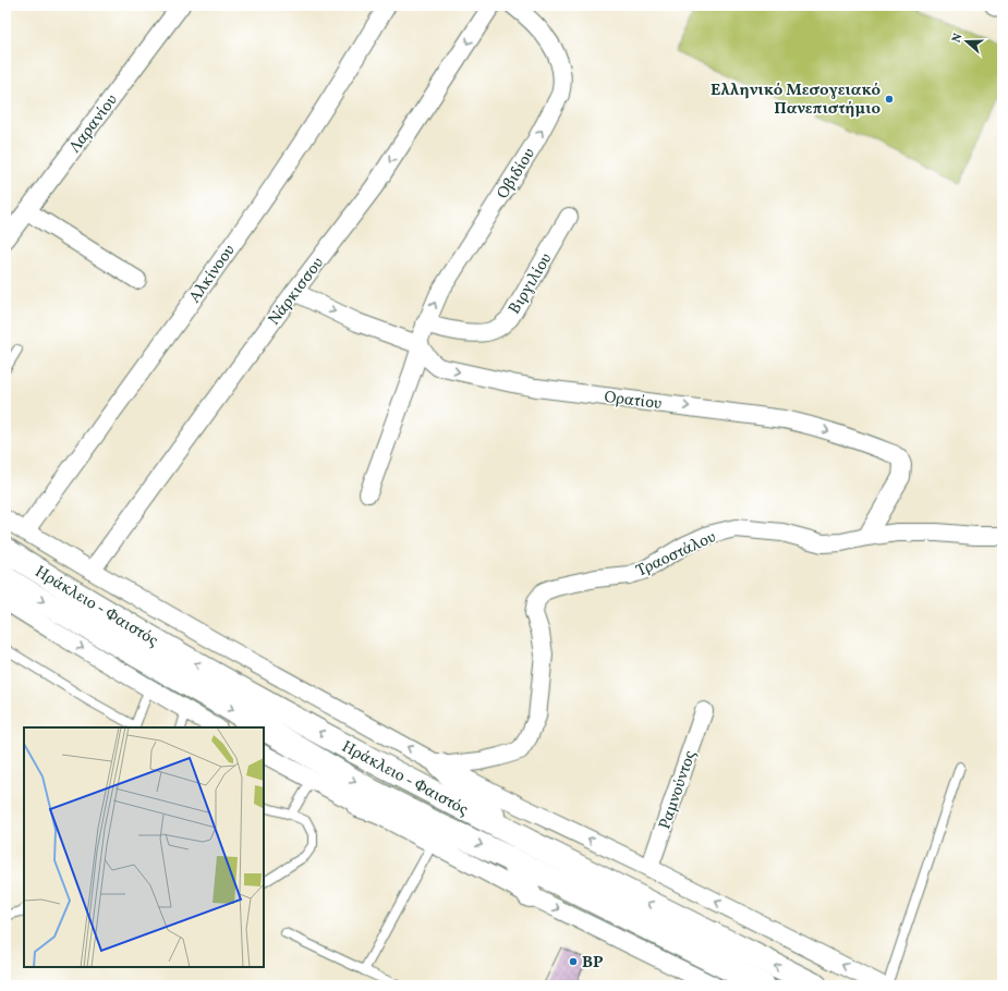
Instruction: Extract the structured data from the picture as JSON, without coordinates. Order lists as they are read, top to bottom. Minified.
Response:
{"streets":{"main road":["Ηράκλειο - Φαιστός"],"street":["Λαρανίου","Οβιδίου","Αλκίνοου","Βιργιλίου","Νάρκισσου","Ορατίου","Τραοστάλου","Ραμνούντος"]},"crossings":[["Οβιδίου","Βιργιλίου"],["Οβιδίου","Ορατίου"],["Ορατίου","Τραοστάλου"]],"one_way":["Οβιδίου","Νάρκισσου","Ορατίου"],"places":["Ελληνικό Μεσογειακό Πανεπιστήμιο","BP"],"north":"left"}
